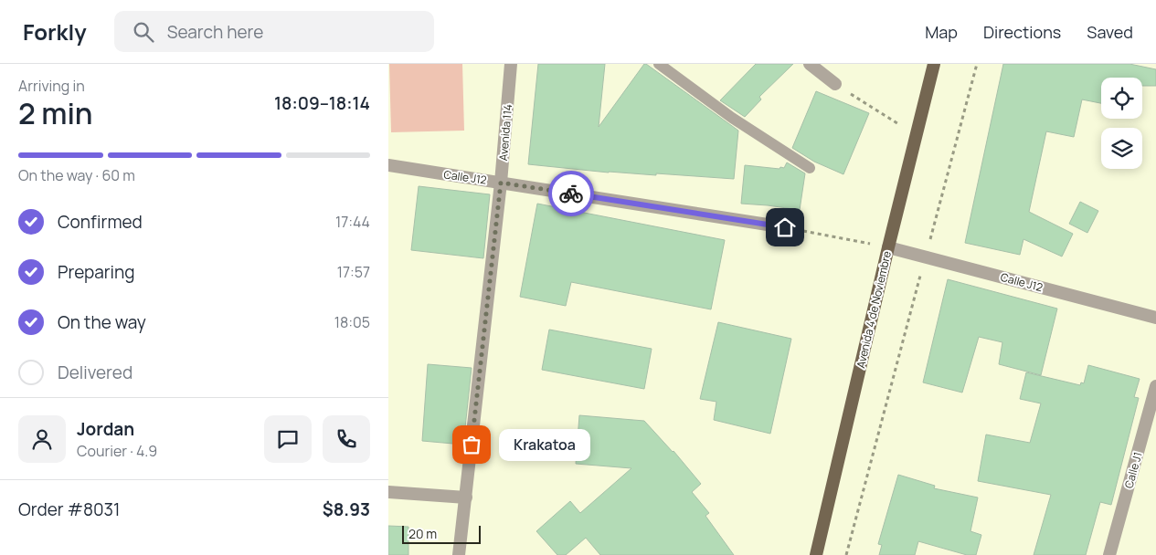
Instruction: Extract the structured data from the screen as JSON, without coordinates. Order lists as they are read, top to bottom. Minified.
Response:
{"streets":{"main road":["Avenida 4 de Noviembre"],"street":["Avenida 114","Calle J12","Calle J1"]},"crossings":[["Avenida 114","Calle J12"],["Calle J12","Avenida 4 de Noviembre"]],"places":["Krakatoa"],"scale_bar":"20 m","page":{"header":"Forkly","search":"Search here","nav":["Map","Directions","Saved"],"heading":["2 min","Arriving in","18:09–18:14"],"panel":["Jordan","Courier · 4.9","Order #8031","$8.93"],"bar":"On the way · 60 m","list":[["Confirmed","17:44"],["Preparing","17:57"],["On the way","18:05"],"Delivered"],"bubble":"Krakatoa","scale":"20 m"}}
